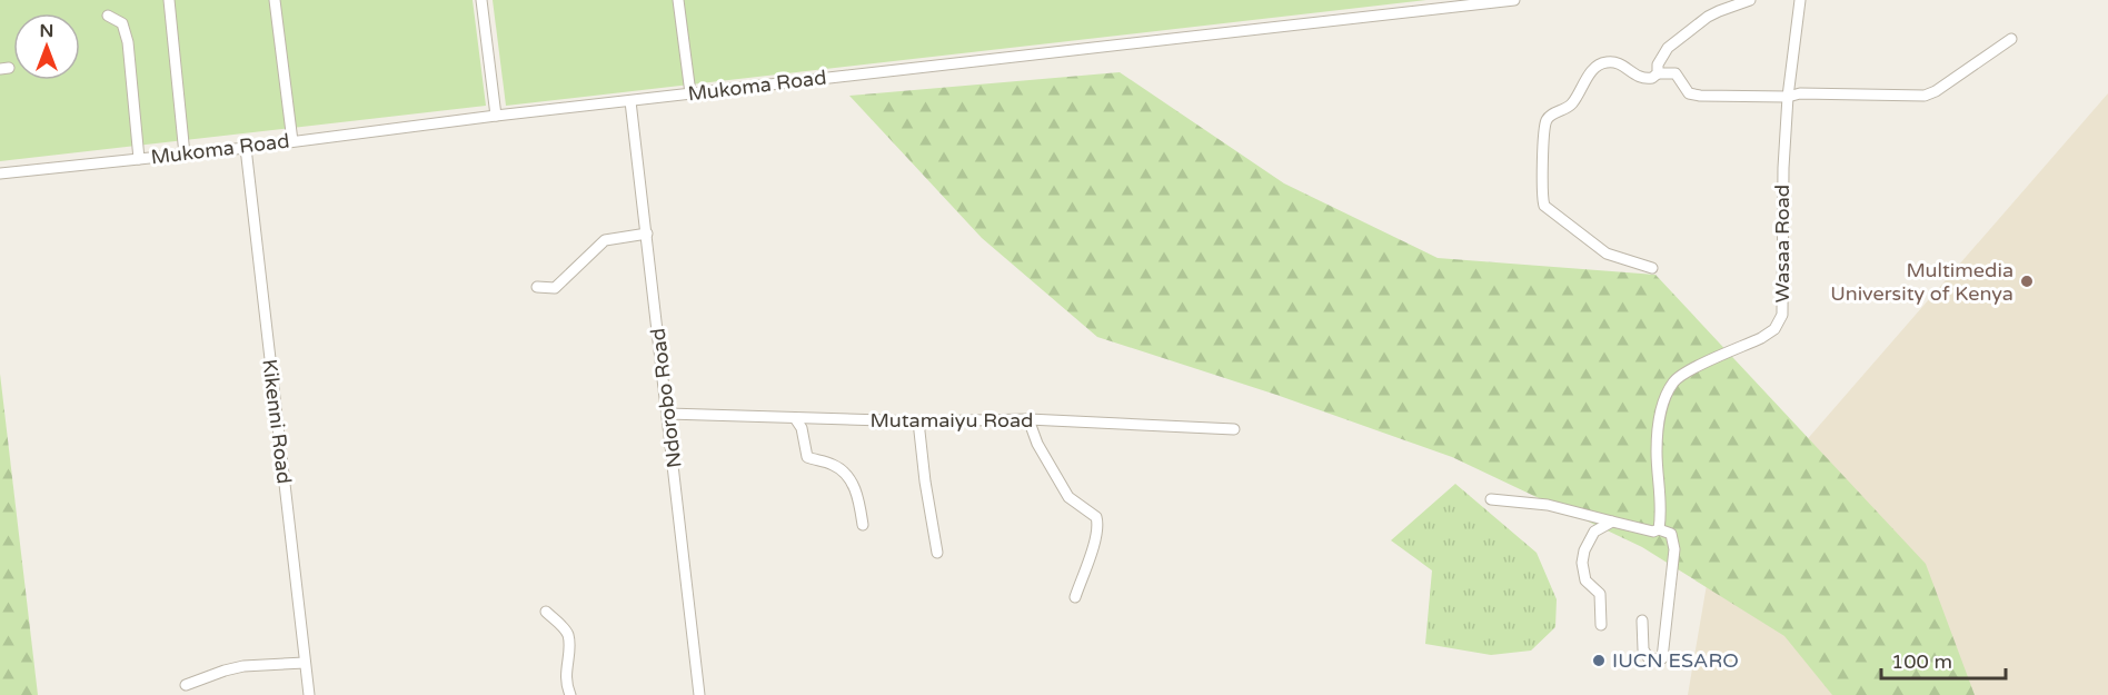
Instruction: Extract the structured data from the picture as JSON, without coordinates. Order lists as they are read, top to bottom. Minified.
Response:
{"streets":{"street":["Mukoma Road","Wasaa Road","Ndorobo Road","Mutamaiyu Road","Kikenni Road"]},"crossings":[["Mukoma Road","Ndorobo Road"],["Mukoma Road","Kikenni Road"],["Ndorobo Road","Mutamaiyu Road"]],"places":["Multimedia University of Kenya","IUCN ESARO"],"scale_bar":"100 m","north":"top"}
